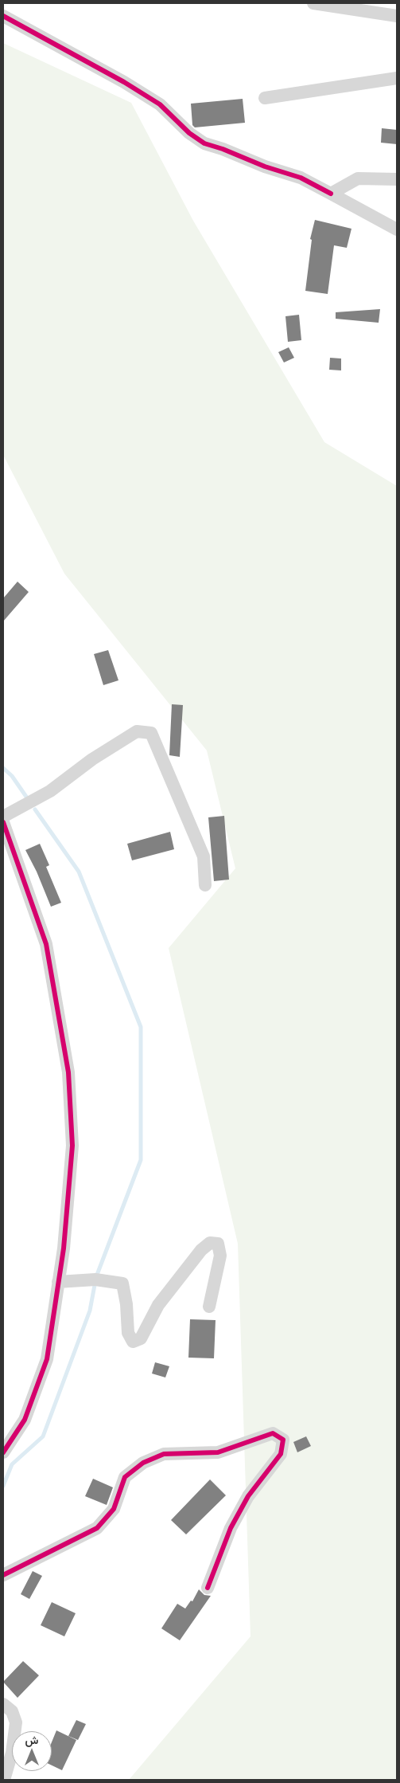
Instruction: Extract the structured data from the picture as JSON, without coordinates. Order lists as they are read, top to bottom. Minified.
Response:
{"north":"top"}
